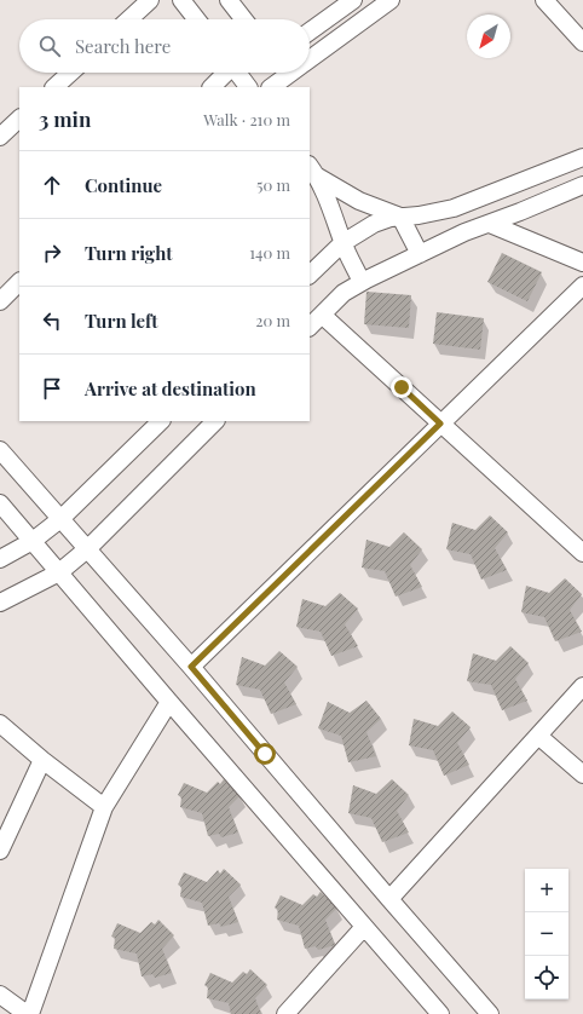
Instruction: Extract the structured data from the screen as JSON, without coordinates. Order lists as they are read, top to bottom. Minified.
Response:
{"north":"bottom left","page":{"search":"Search here","heading":["3 min","Walk · 210 m"],"list":[["Continue","50 m"],["Turn right","140 m"],["Turn left","20 m"],"Arrive at destination"],"map_buttons":["+","−"]}}
